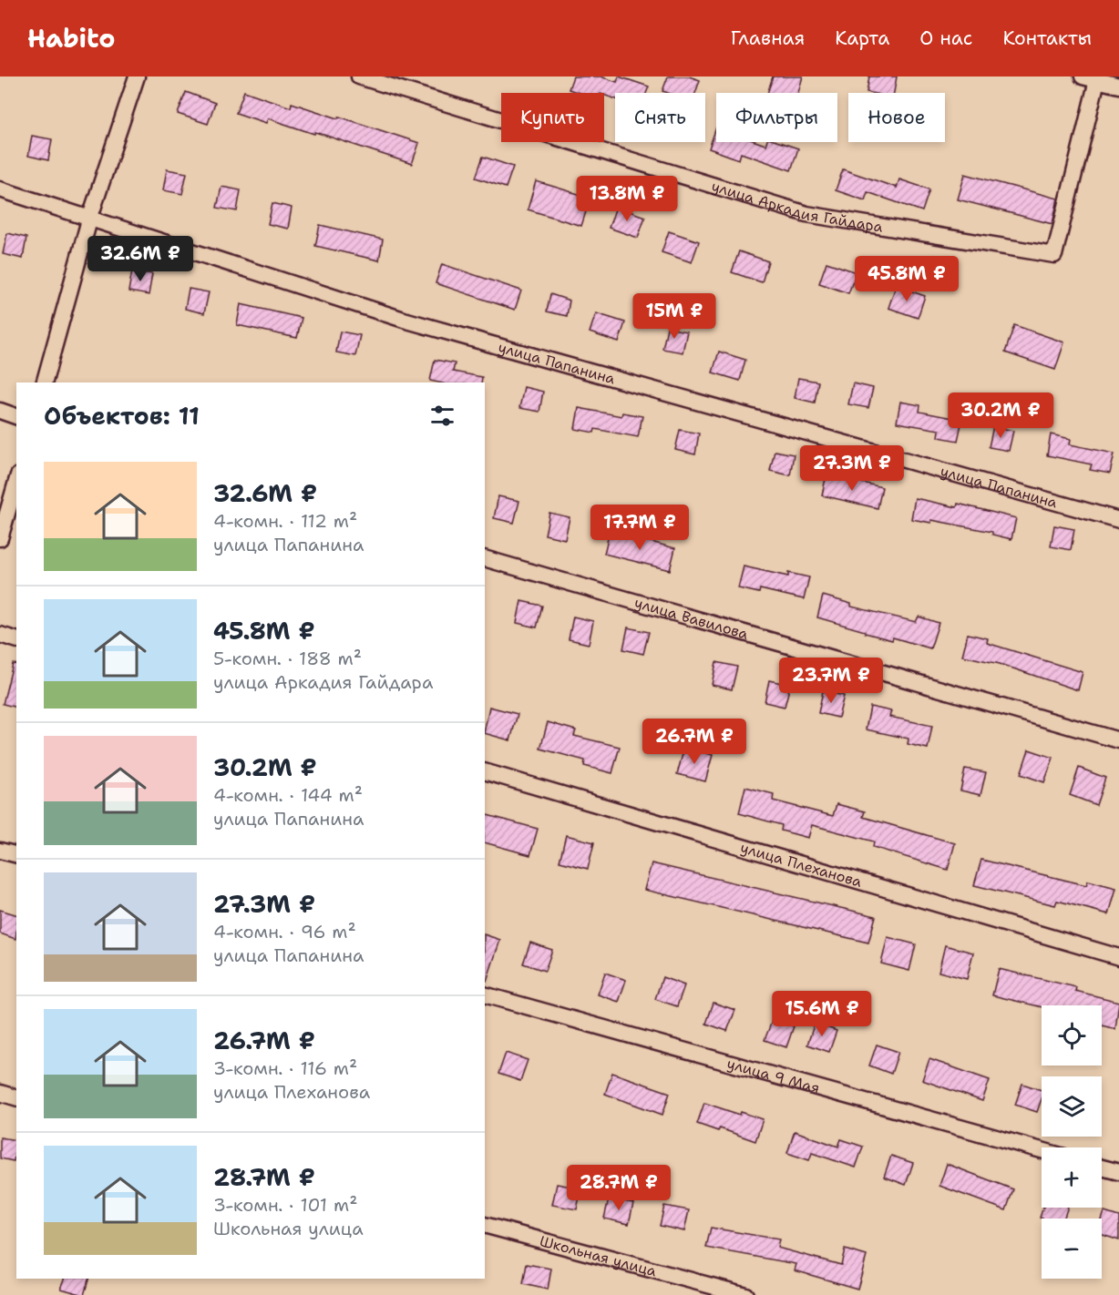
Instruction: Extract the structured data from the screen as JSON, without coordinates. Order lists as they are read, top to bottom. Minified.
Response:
{"streets":{"street":["улица Аркадия Гайдара","улица Папанина","улица Вавилова","улица Плеханова","улица 9 Мая","Школьная улица"]},"page":{"header":"Habito","nav":["Главная","Карта","О нас","Контакты"],"chip":["Купить","Снять","Фильтры","Новое"],"price":["13.8M ₽","32.6M ₽","45.8M ₽","15M ₽","30.2M ₽","27.3M ₽","17.7M ₽","23.7M ₽","26.7M ₽","15.6M ₽","28.7M ₽"],"heading":"Объектов: 11","list":[{"name":"32.6M ₽","note":"4-комн. · 112 m² · улица Папанина"},{"name":"45.8M ₽","note":"5-комн. · 188 m² · улица Аркадия Гайдара"},{"name":"30.2M ₽","note":"4-комн. · 144 m² · улица Папанина"},{"name":"27.3M ₽","note":"4-комн. · 96 m² · улица Папанина"},{"name":"26.7M ₽","note":"3-комн. · 116 m² · улица Плеханова"},{"name":"28.7M ₽","note":"3-комн. · 101 m² · Школьная улица"}],"map_buttons":["+","−"]}}
